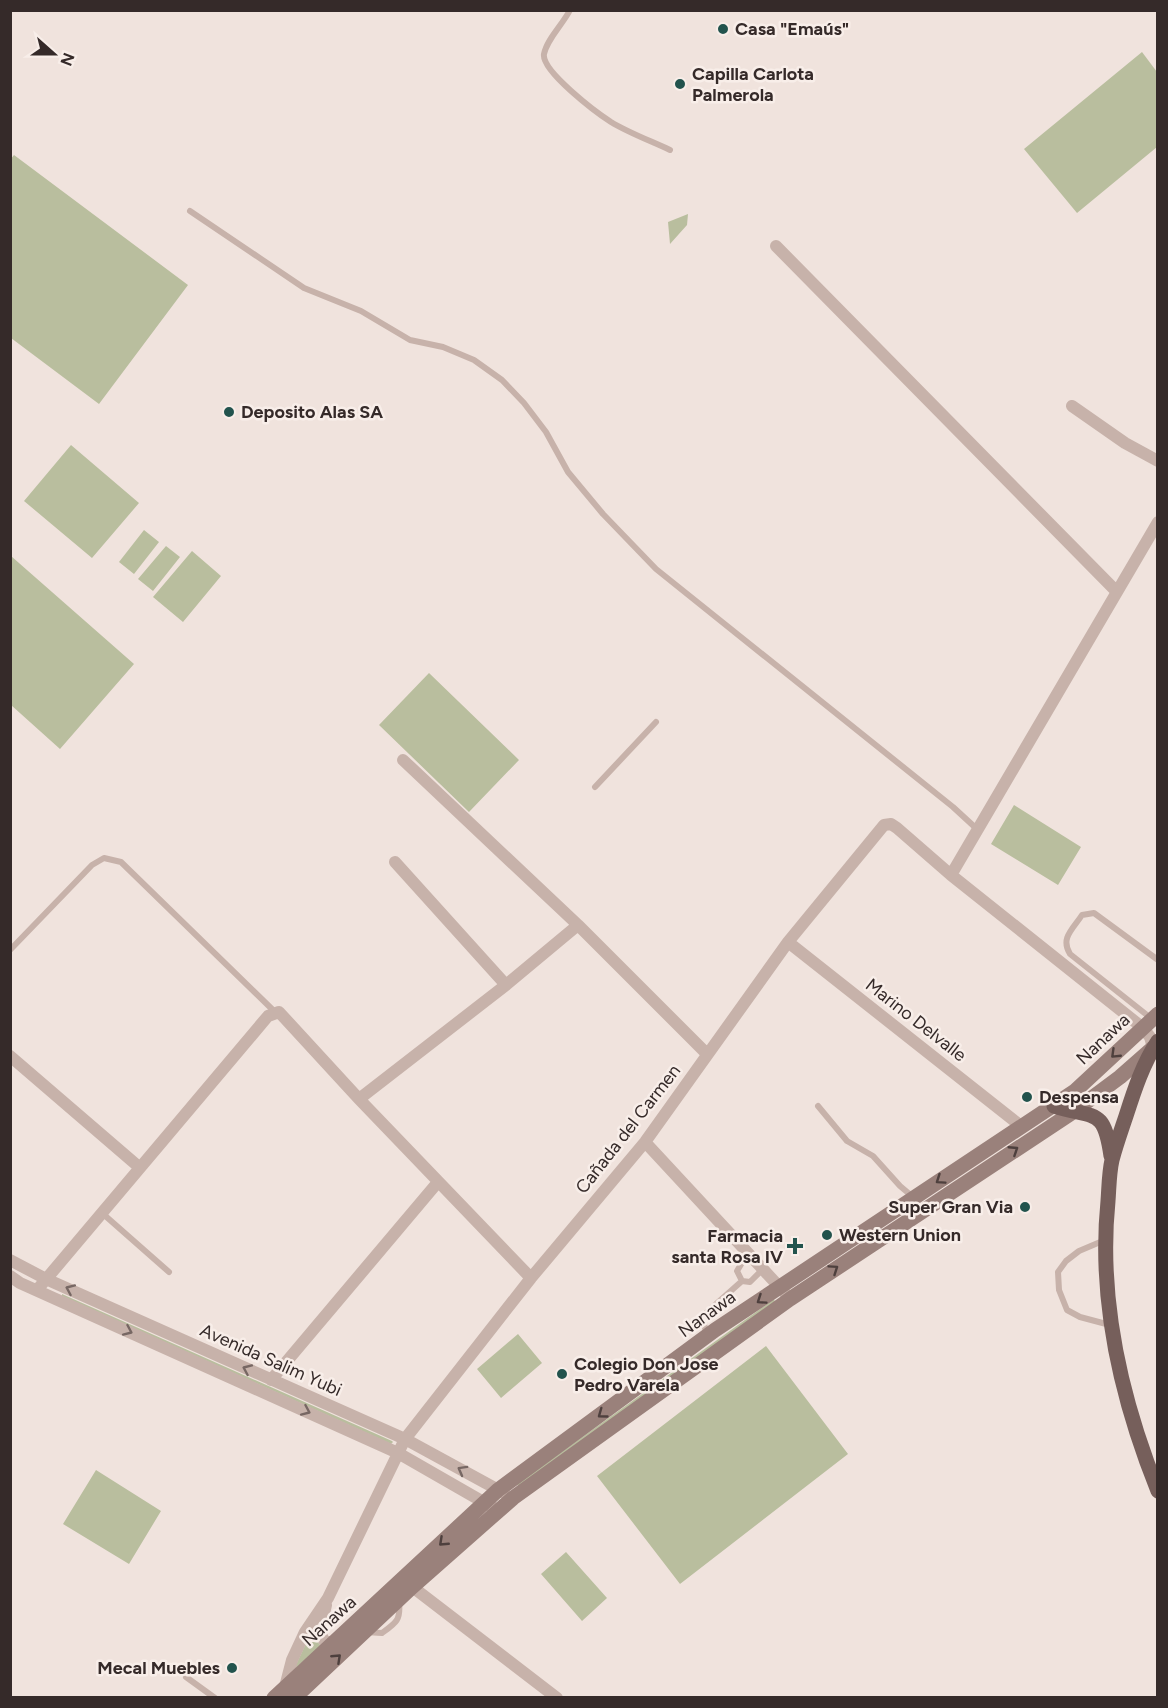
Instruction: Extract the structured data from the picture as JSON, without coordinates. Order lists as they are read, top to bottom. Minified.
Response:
{"streets":{"main road":["Nanawa"],"street":["Marino Delvalle","Cañada del Carmen","Avenida Salim Yubi"]},"crossings":[["Marino Delvalle","Nanawa"],["Marino Delvalle","Cañada del Carmen"],["Nanawa","Avenida Salim Yubi"],["Cañada del Carmen","Avenida Salim Yubi"]],"places":{"other":["Casa \"Emaús\"","Capilla Carlota Palmerola","Deposito Alas SA","Despensa","Super Gran Via","Western Union","Colegio Don Jose Pedro Varela","Mecal Muebles"],"health":["Farmacia santa Rosa IV"]},"north":"right"}
